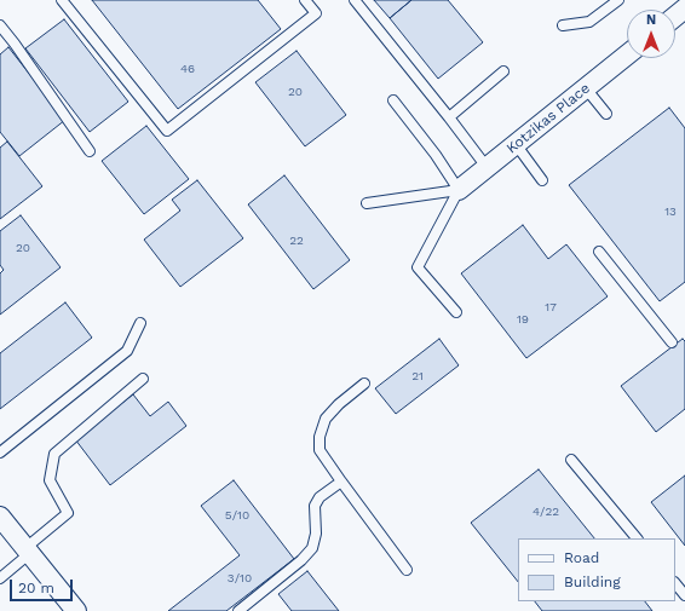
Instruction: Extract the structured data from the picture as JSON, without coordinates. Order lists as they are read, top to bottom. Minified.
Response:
{"streets":{"street":["Kotzikas Place"]},"house_numbers":["46","20","13","22","20","17","19","21","4/22","5/10","3/10"],"legend":["Road","Building"],"scale_bar":"20 m","north":"top"}
